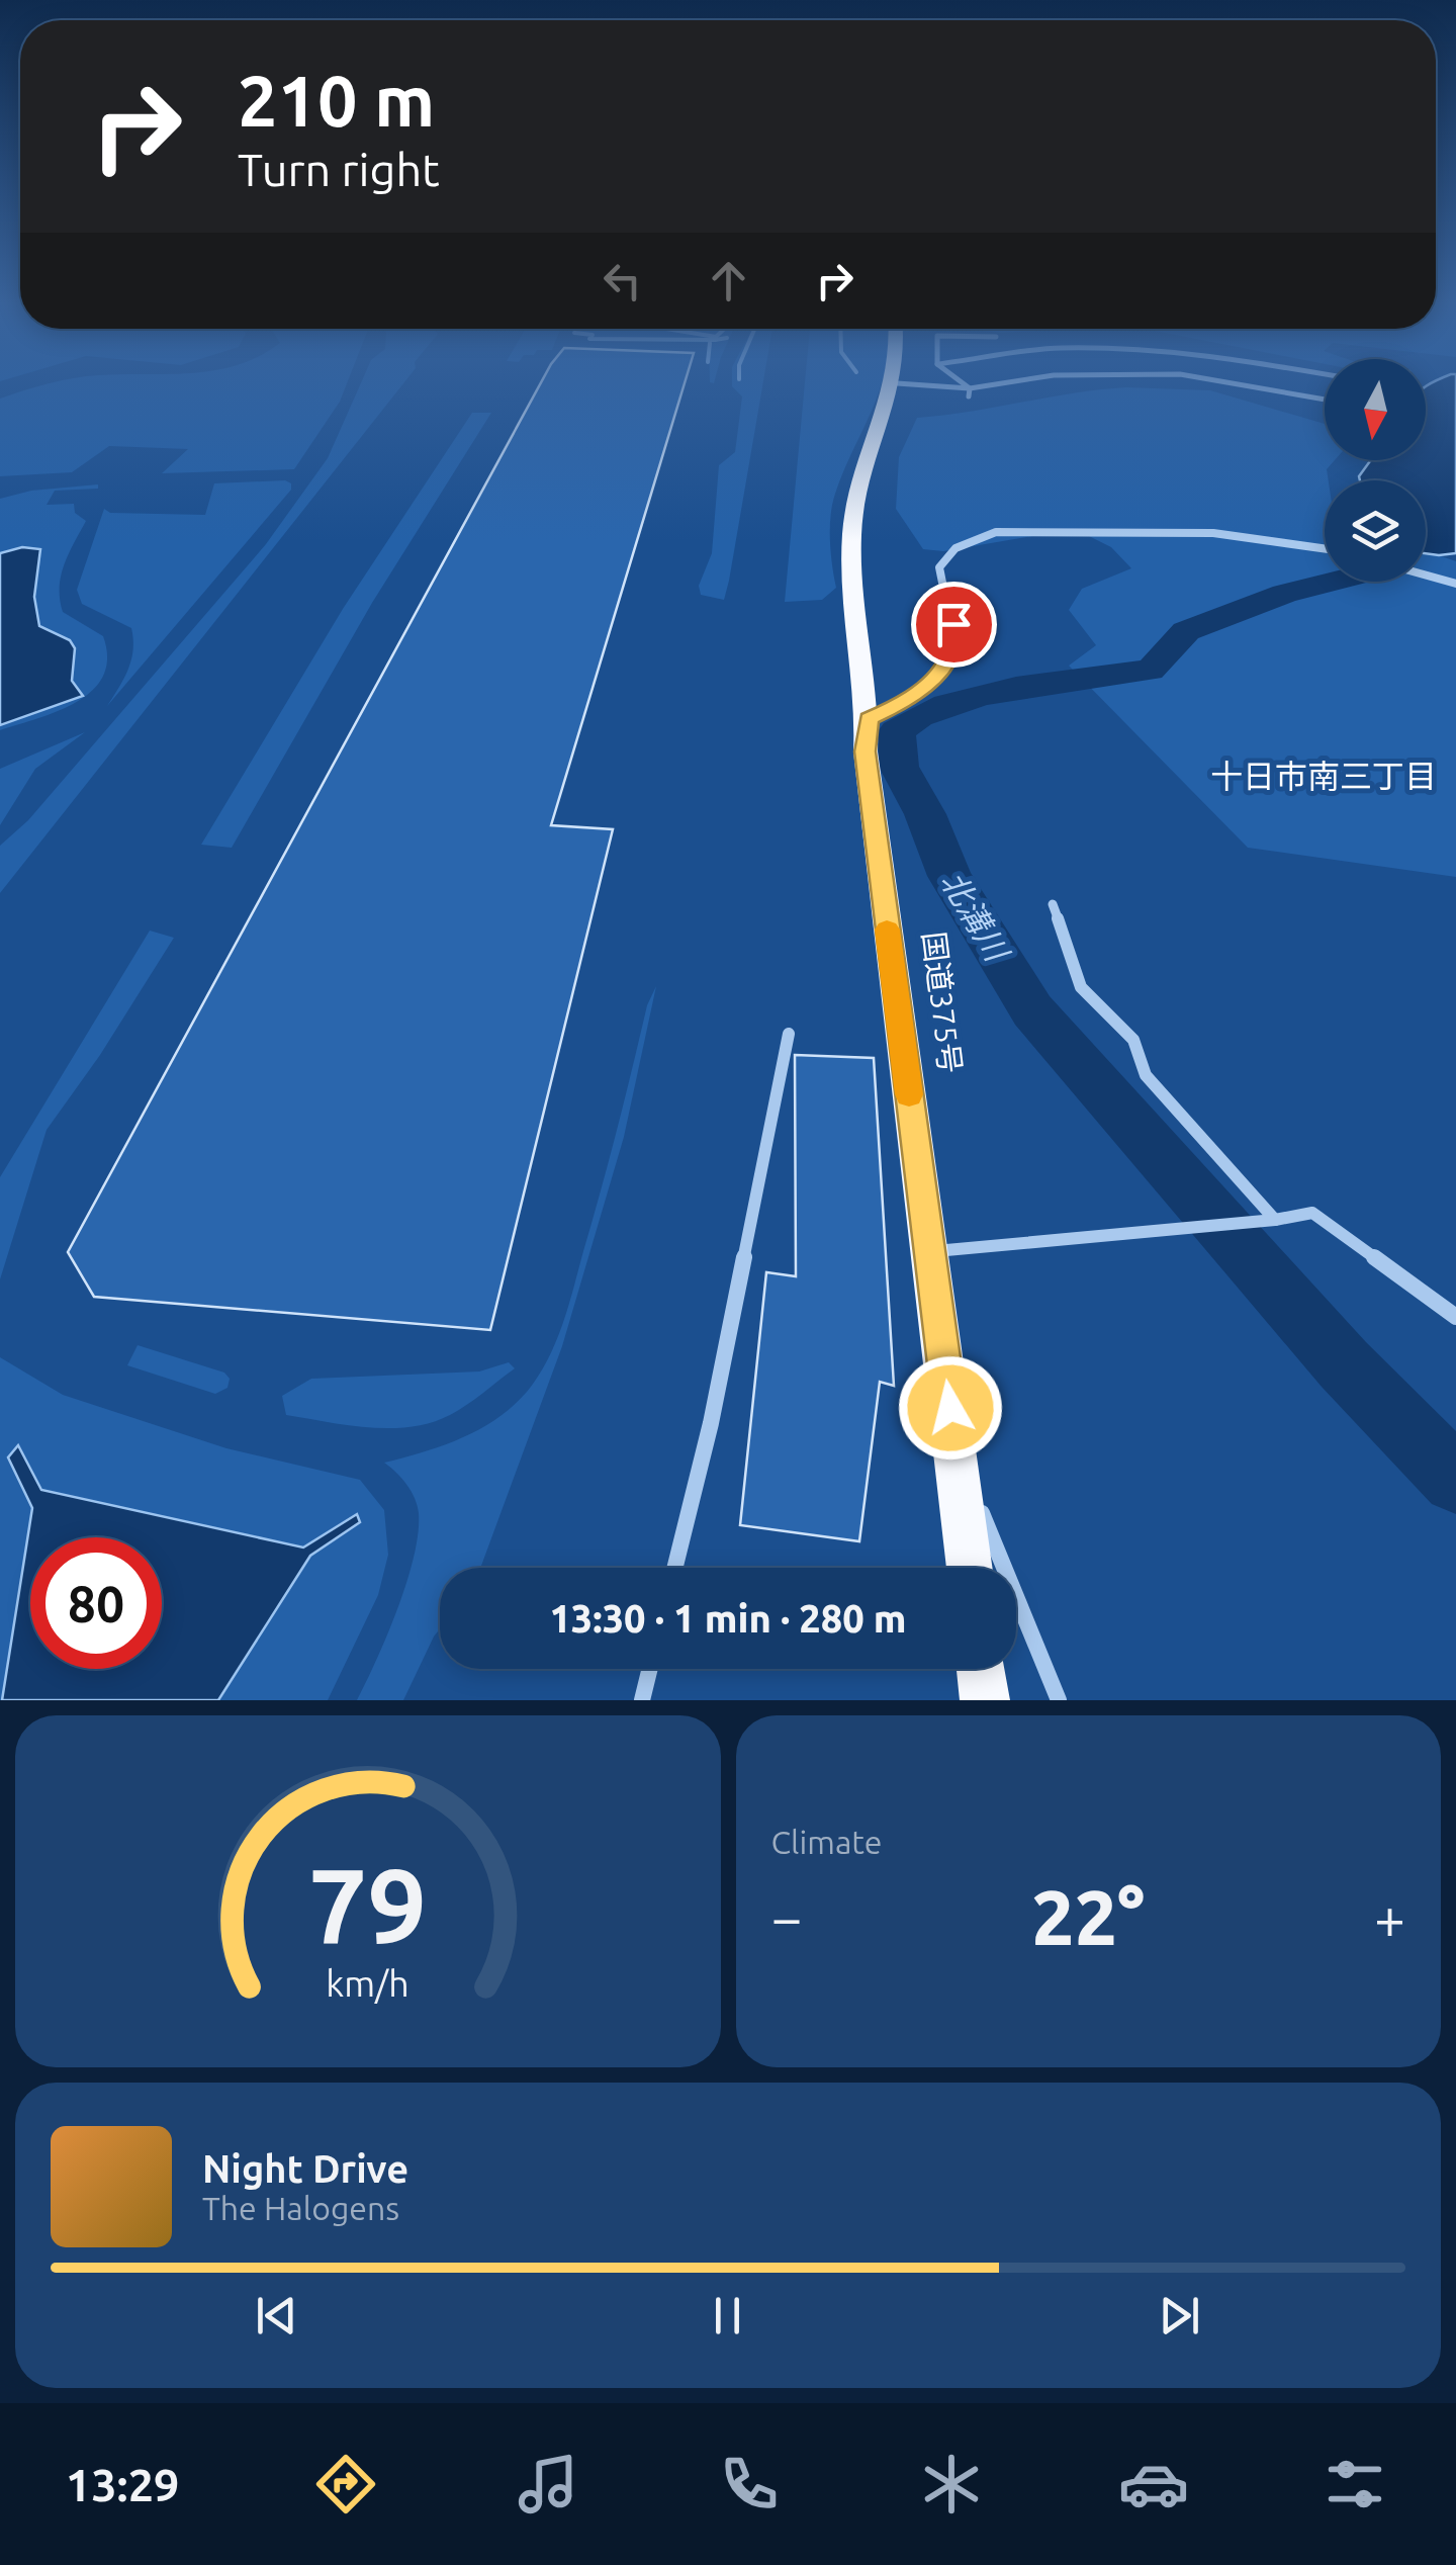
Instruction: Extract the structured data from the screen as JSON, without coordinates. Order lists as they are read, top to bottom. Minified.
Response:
{"streets":{"highway":["国道375号"]},"districts":["十日市南三丁目"],"water":["北溝川"],"north":"bottom","page":{"turn":["210 m","Turn right"],"limit":"80","trip":"13:30 · 1 min · 280 m","tile":"Climate","heat":["−","22°","+"],"song":["Night Drive","The Halogens"],"tabs":"13:29","gauge":["79","km/h"]}}
